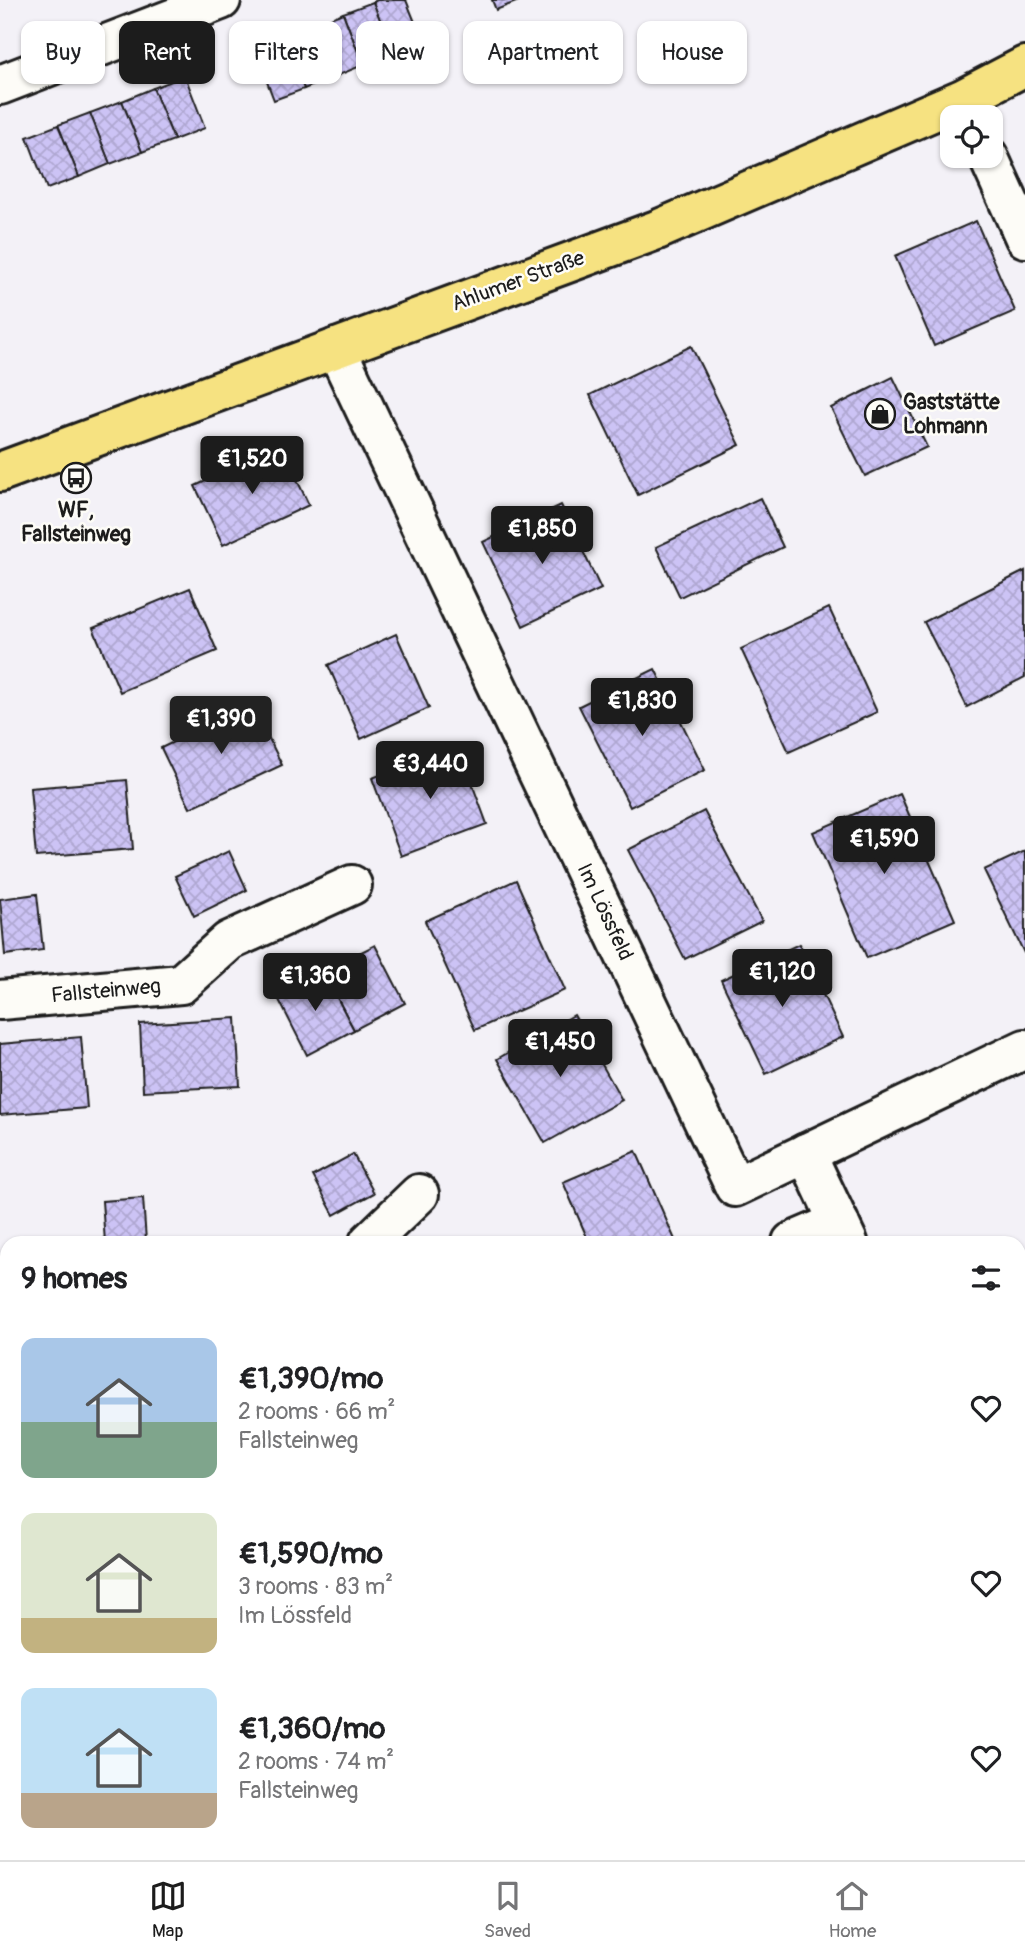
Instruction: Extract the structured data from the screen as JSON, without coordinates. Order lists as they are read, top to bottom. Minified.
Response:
{"streets":{"main road":["Ahlumer Straße"],"street":["Im Lössfeld","Fallsteinweg"]},"crossings":[["Ahlumer Straße","Im Lössfeld"]],"places":{"shop":["Gaststätte Lohmann"],"bus stop":["WF, Fallsteinweg"]},"page":{"chip":["Buy","Rent","Filters","New","Apartment","House"],"price":["€1,520","€1,850","€1,830","€1,390","€3,440","€1,590","€1,120","€1,360","€1,450"],"heading":"9 homes","list":[{"name":"€1,390/mo","note":"2 rooms · 66 m² · Fallsteinweg"},{"name":"€1,590/mo","note":"3 rooms · 83 m² · Im Lössfeld"},{"name":"€1,360/mo","note":"2 rooms · 74 m² · Fallsteinweg"}],"tabs":["Map","Saved","Home"]}}
